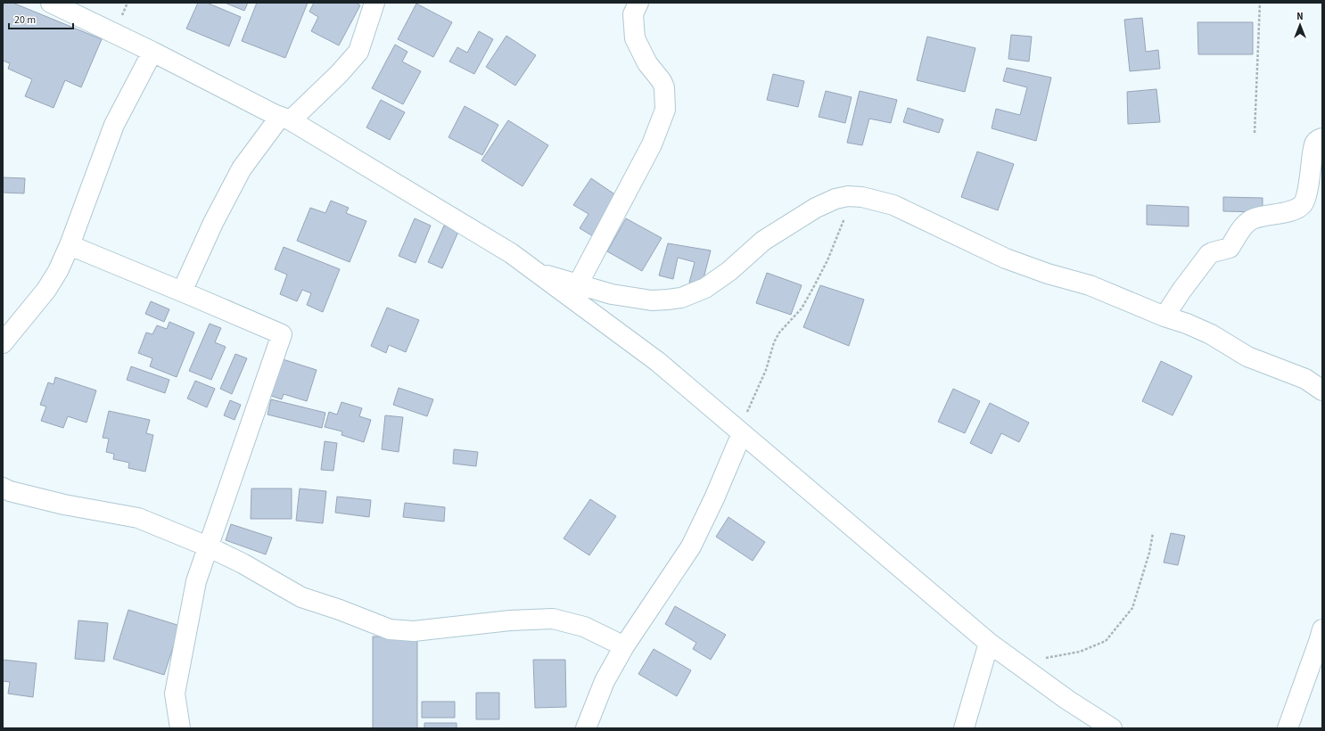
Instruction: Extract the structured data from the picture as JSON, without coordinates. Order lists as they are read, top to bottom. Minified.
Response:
{"scale_bar":"20 m","north":"top"}
